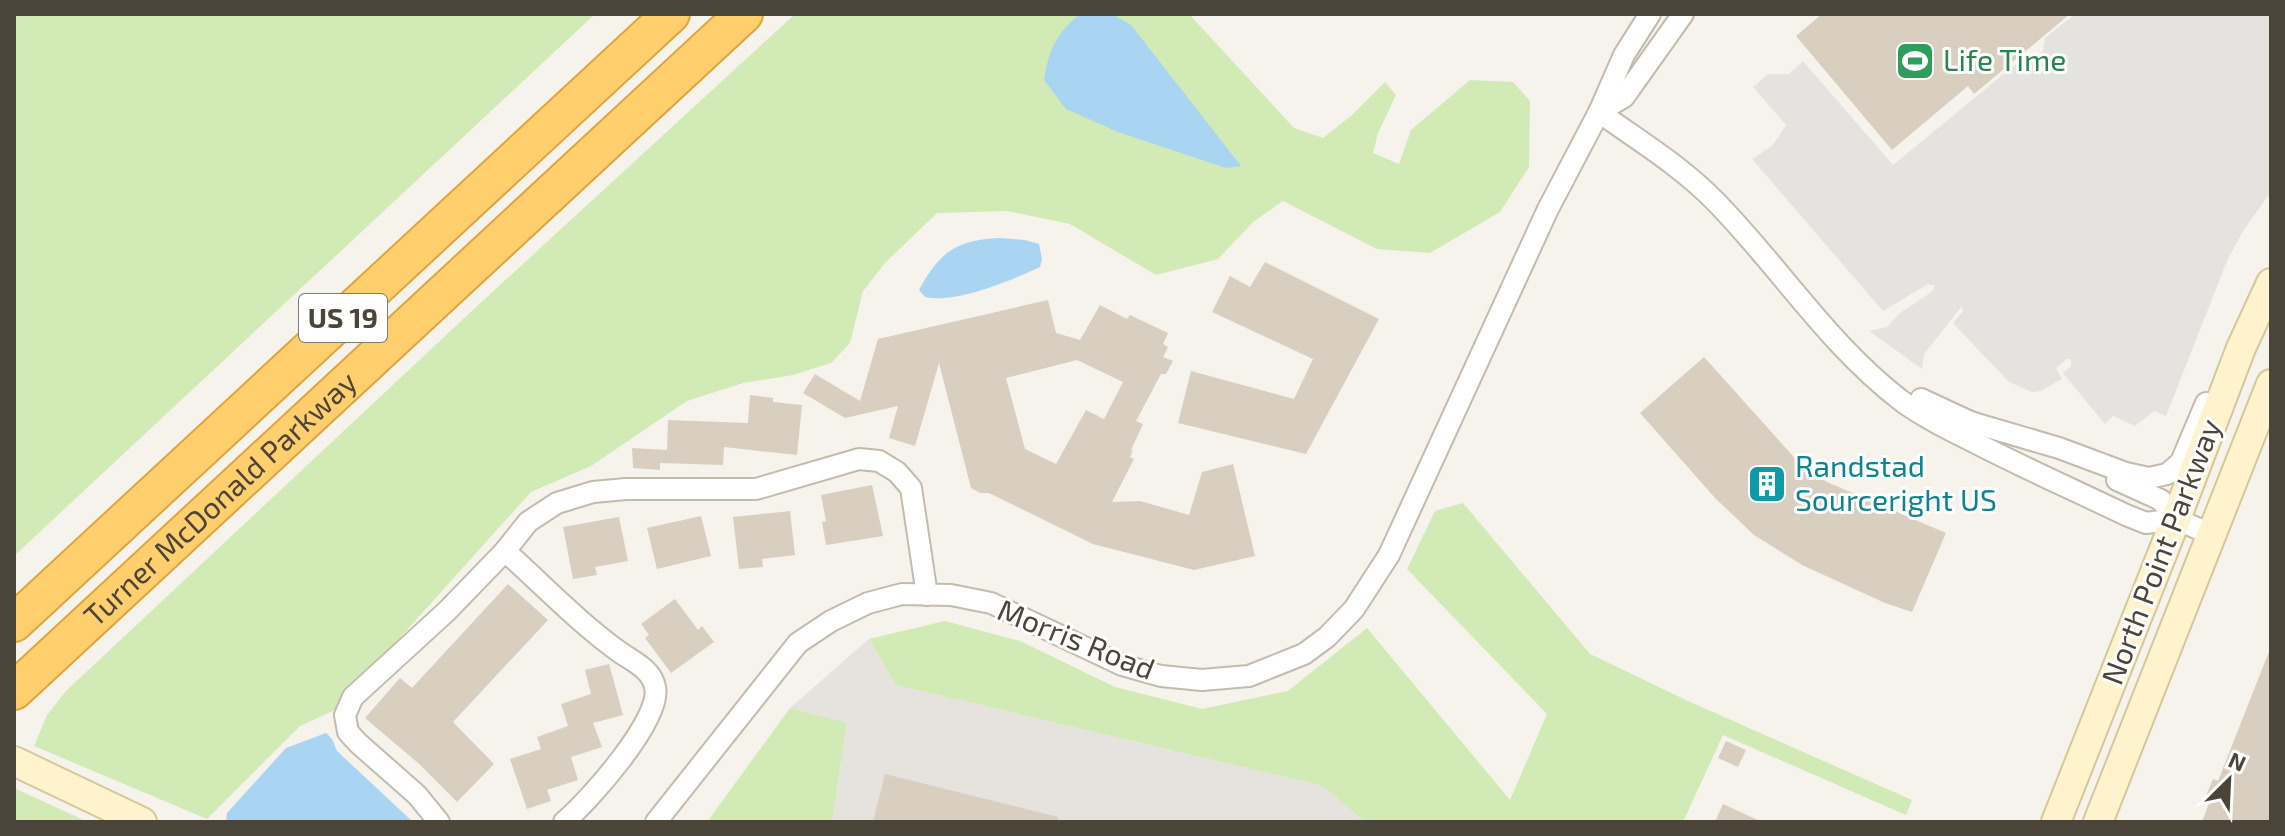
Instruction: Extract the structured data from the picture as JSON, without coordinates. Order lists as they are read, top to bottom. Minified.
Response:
{"streets":{"highway":["US 19","Turner McDonald Parkway"],"street":["North Point Parkway","Morris Road"]},"places":{"sports":["Life Time"],"building":["Randstad Sourceright US"]},"north":"top right"}
